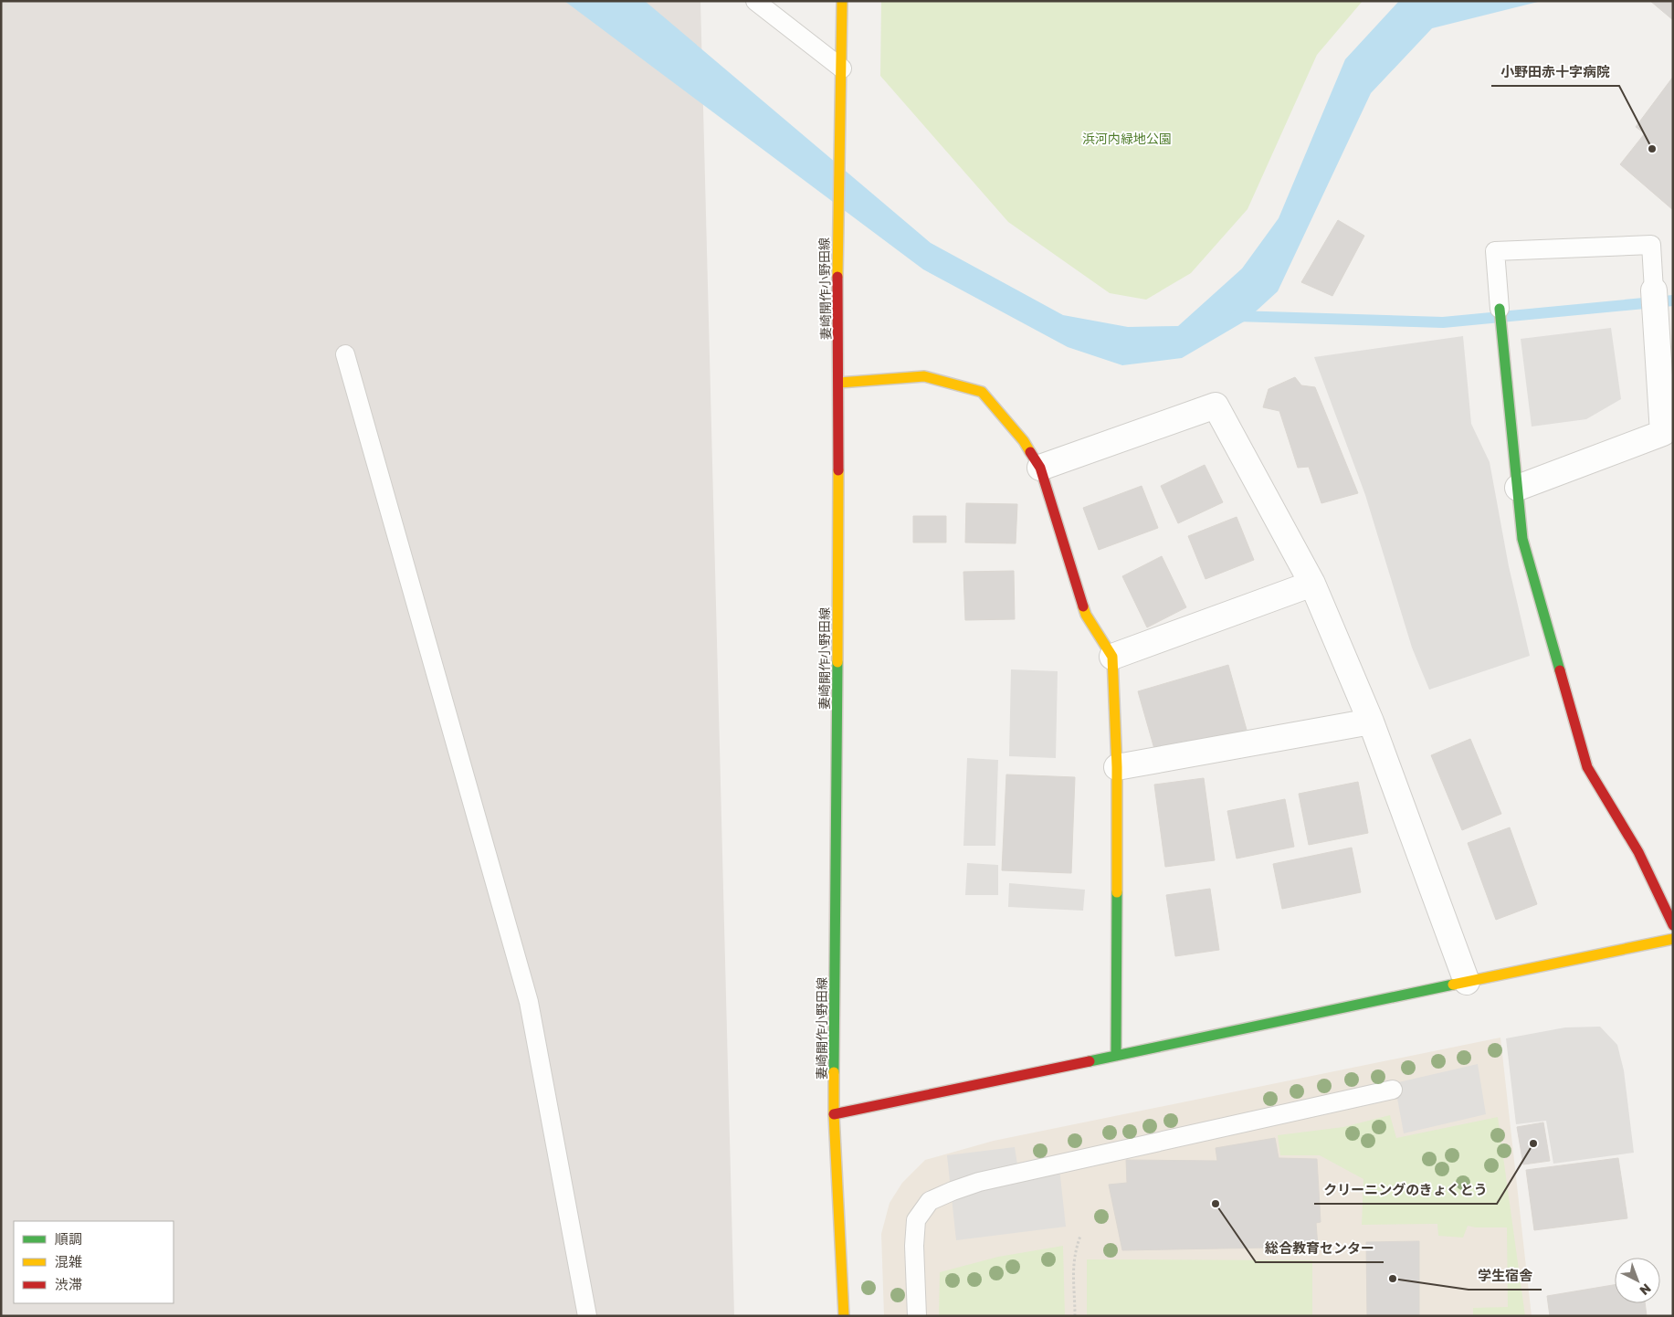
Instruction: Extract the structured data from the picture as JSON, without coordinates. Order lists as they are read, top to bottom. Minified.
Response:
{"streets":{"street":["妻崎開作小野田線"]},"parks":["浜河内緑地公園"],"places":["小野田赤十字病院","クリーニングのきょくとう","総合教育センター","学生宿舎"],"legend":["順調","混雑","渋滞"],"north":"bottom right"}
